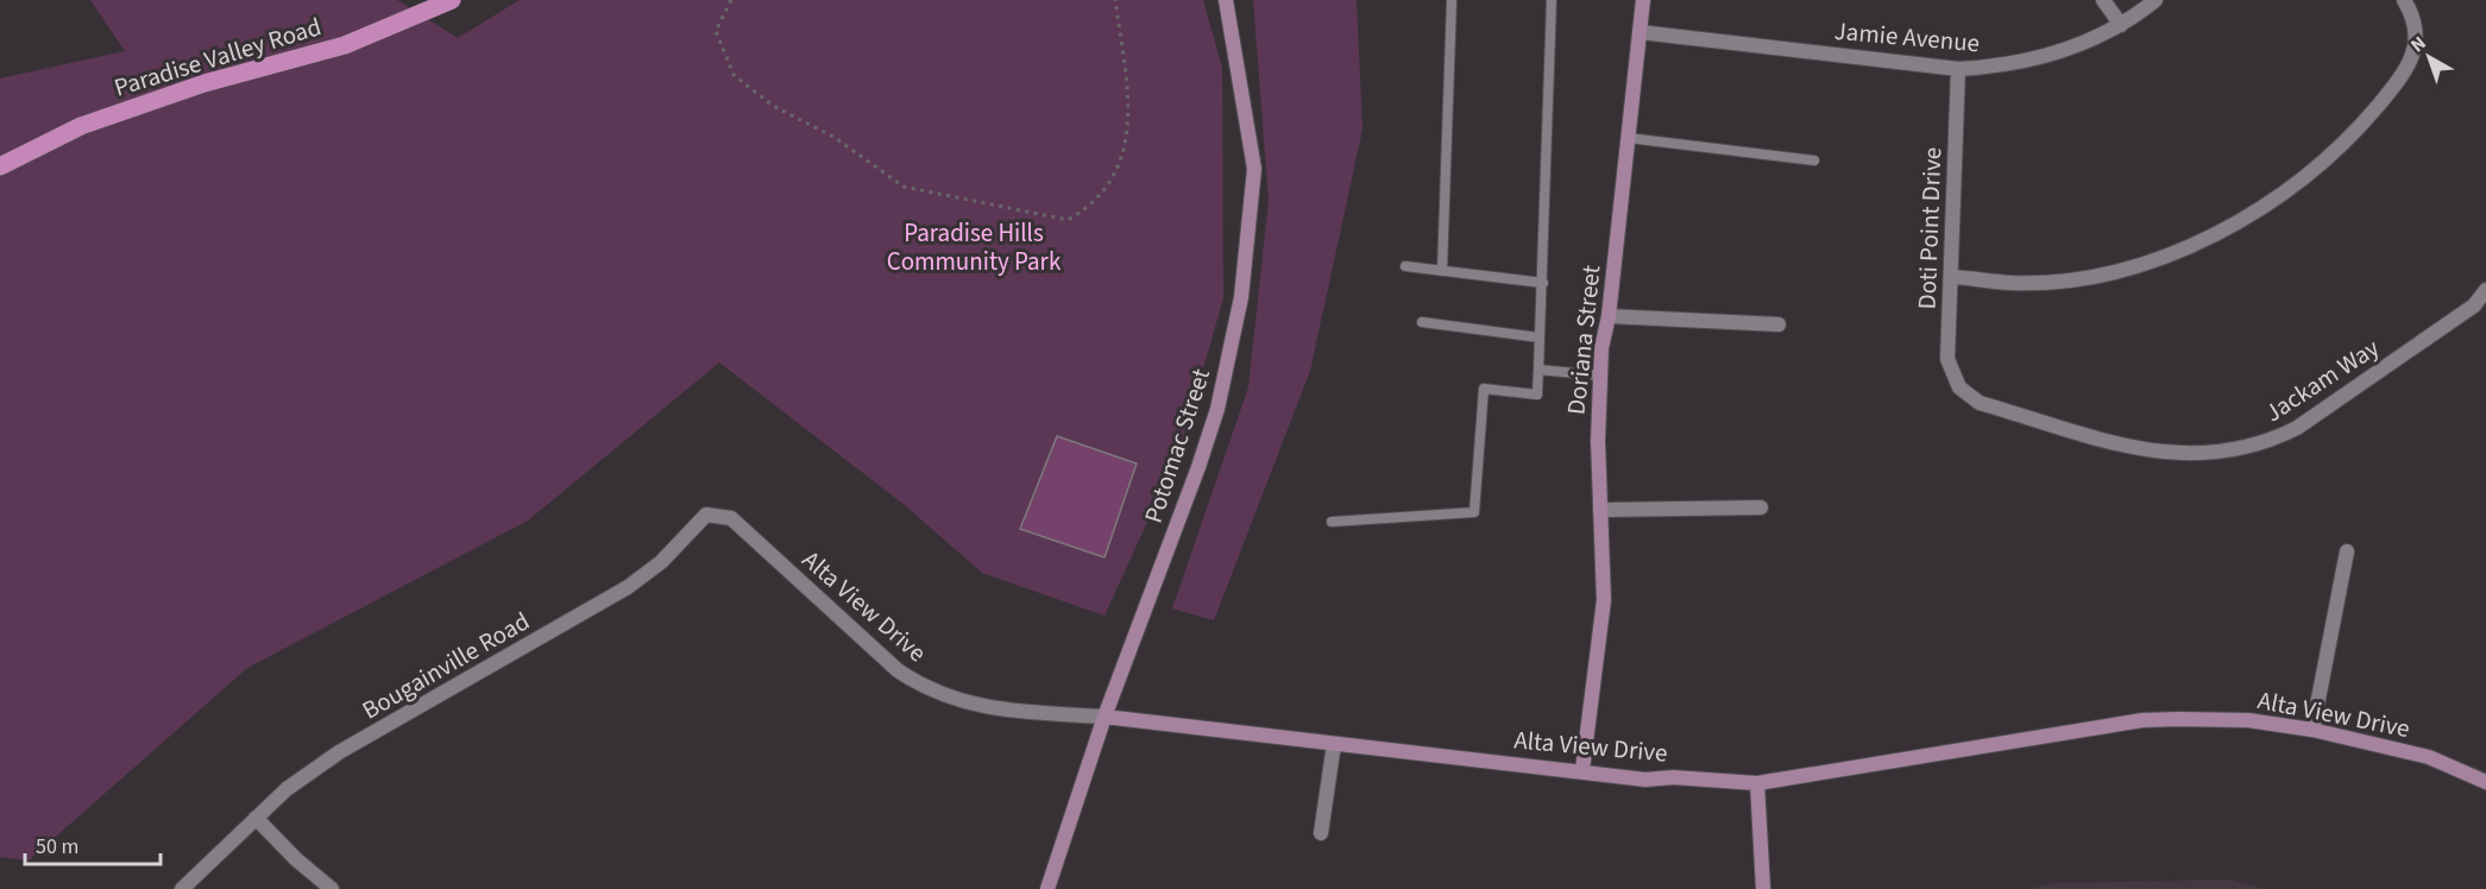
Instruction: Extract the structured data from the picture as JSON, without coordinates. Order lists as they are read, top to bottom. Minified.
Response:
{"streets":{"main road":["Paradise Valley Road"],"street":["Jamie Avenue","Doti Point Drive","Doriana Street","Jackam Way","Potomac Street","Alta View Drive","Bougainville Road"]},"crossings":[["Jamie Avenue","Doti Point Drive"],["Jamie Avenue","Doriana Street"],["Doti Point Drive","Jackam Way"],["Doriana Street","Alta View Drive"],["Potomac Street","Alta View Drive"],["Alta View Drive","Bougainville Road"]],"parks":["Paradise Hills Community Park"],"scale_bar":"50 m","north":"top left"}
